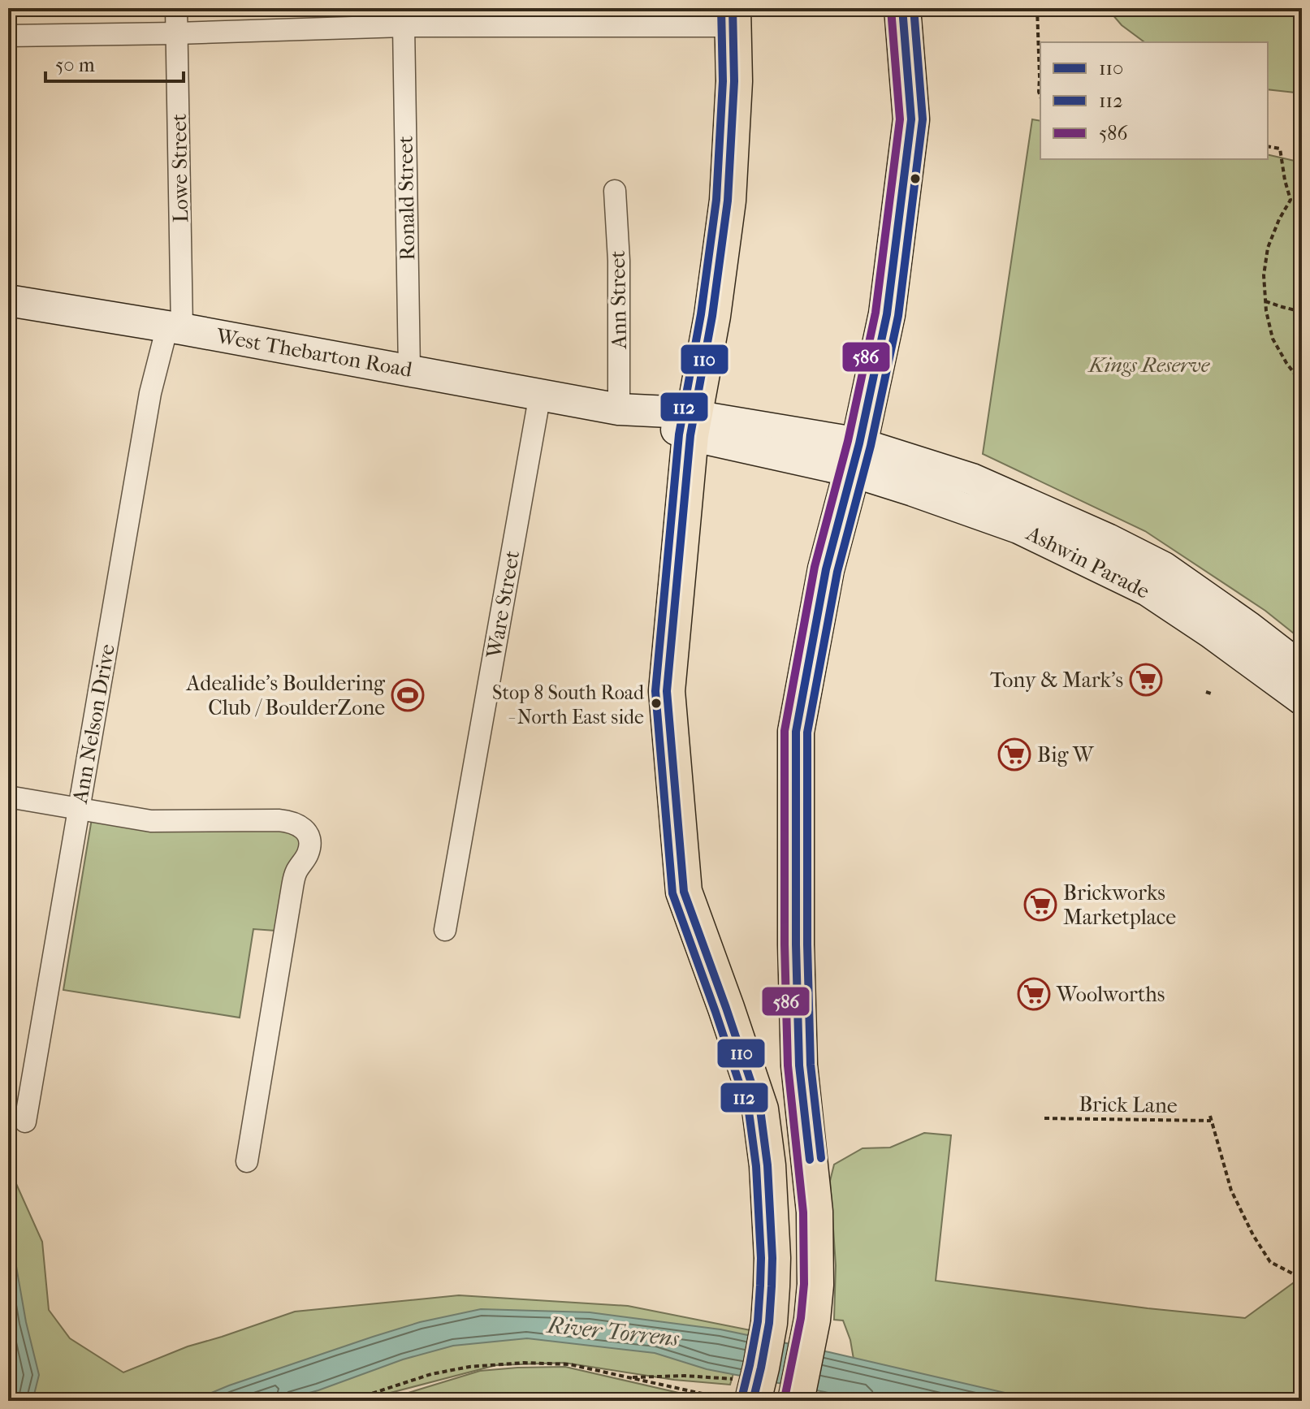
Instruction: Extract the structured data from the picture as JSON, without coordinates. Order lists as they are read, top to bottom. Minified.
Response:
{"streets":{"street":["Lowe Street","Ronald Street","Ann Street","West Thebarton Road","Ashwin Parade","Ware Street","Ann Nelson Drive"],"path":["Brick Lane"]},"crossings":[["Lowe Street","West Thebarton Road"],["Lowe Street","Ann Nelson Drive"],["Ronald Street","West Thebarton Road"],["Ann Street","West Thebarton Road"],["West Thebarton Road","Ashwin Parade"],["West Thebarton Road","Ware Street"],["West Thebarton Road","Ann Nelson Drive"]],"water":["River Torrens"],"parks":["Kings Reserve"],"places":{"supermarket":["Tony & Mark's","Big W","Brickworks Marketplace","Woolworths"],"sports":["Adealide's Bouldering Club / BoulderZone"],"other":["Stop 8 South Road - North East side"]},"lines":["transit line 110","transit line 112","transit line 586"],"legend":["110","112","586"],"scale_bar":"50 m"}
